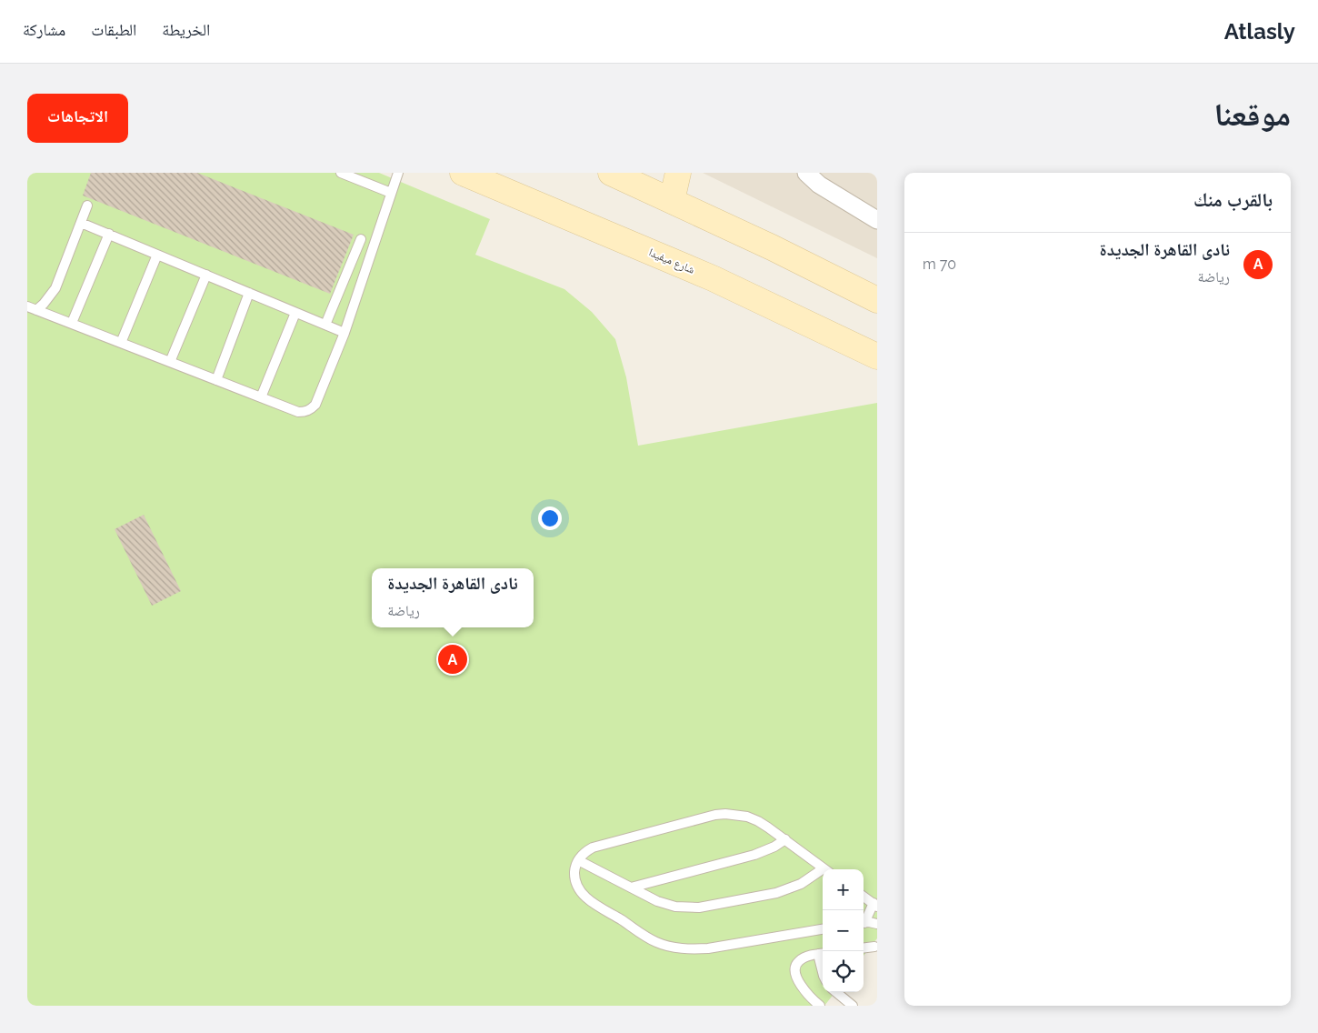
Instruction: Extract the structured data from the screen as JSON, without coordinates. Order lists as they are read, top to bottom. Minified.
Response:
{"streets":{"street":["شارع ميفيدا"]},"page":{"header":"Atlasly","nav":["الخريطة","الطبقات","مشاركة"],"title":"موقعنا","buttons":"الاتجاهات","heading":"بالقرب منك","list":[{"mark":"A","name":"نادى القاهرة الجديدة","note":"رياضة","value":"70 m"}],"popup":["نادى القاهرة الجديدة","رياضة"],"pins":"A","map_buttons":["+","−"]}}
